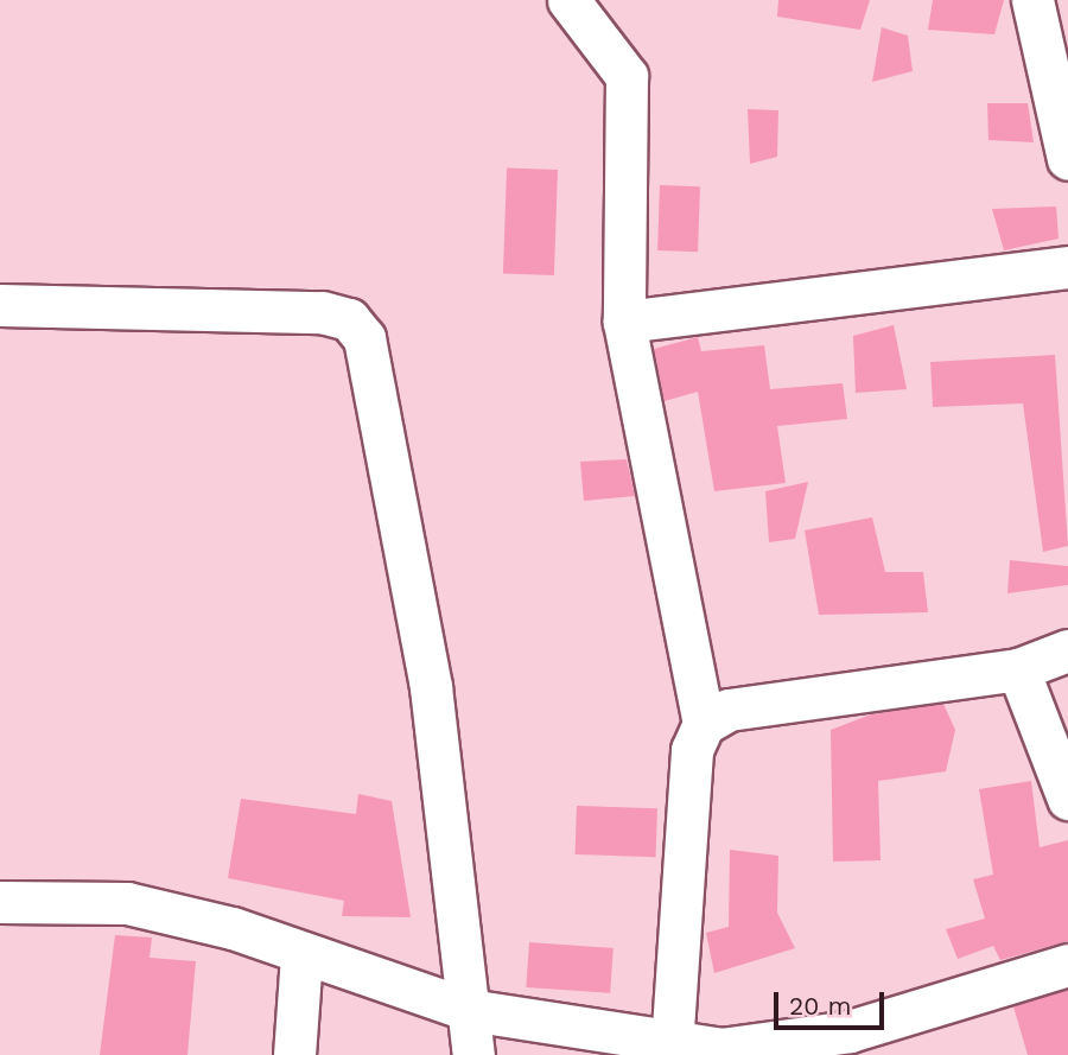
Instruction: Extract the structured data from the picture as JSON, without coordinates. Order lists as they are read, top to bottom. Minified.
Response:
{"scale_bar":"20 m"}
